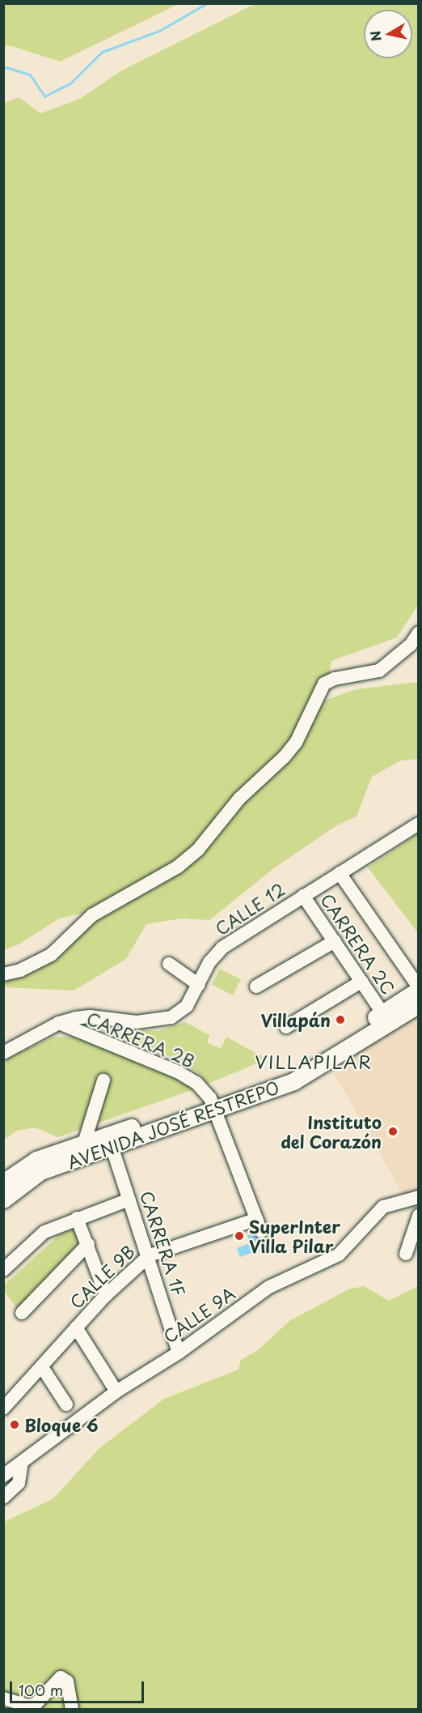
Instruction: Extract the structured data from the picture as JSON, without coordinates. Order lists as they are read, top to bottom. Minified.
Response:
{"streets":{"main road":["AVENIDA JOSÉ RESTREPO"],"street":["CALLE 12","CARRERA 2C","CARRERA 2B","CARRERA 1F","CALLE 9B","CALLE 9A"]},"crossings":[["CALLE 12","CARRERA 2C"],["CALLE 12","CARRERA 2B"],["CARRERA 2C","AVENIDA JOSÉ RESTREPO"],["CARRERA 2B","AVENIDA JOSÉ RESTREPO"],["CARRERA 2B","CALLE 9B"],["AVENIDA JOSÉ RESTREPO","CARRERA 1F"],["CARRERA 1F","CALLE 9B"],["CARRERA 1F","CALLE 9A"]],"districts":["VILLAPILAR"],"places":["Villapán","Instituto del Corazón","SuperInter Villa Pilar","Bloque 6"],"scale_bar":"100 m","north":"left"}
